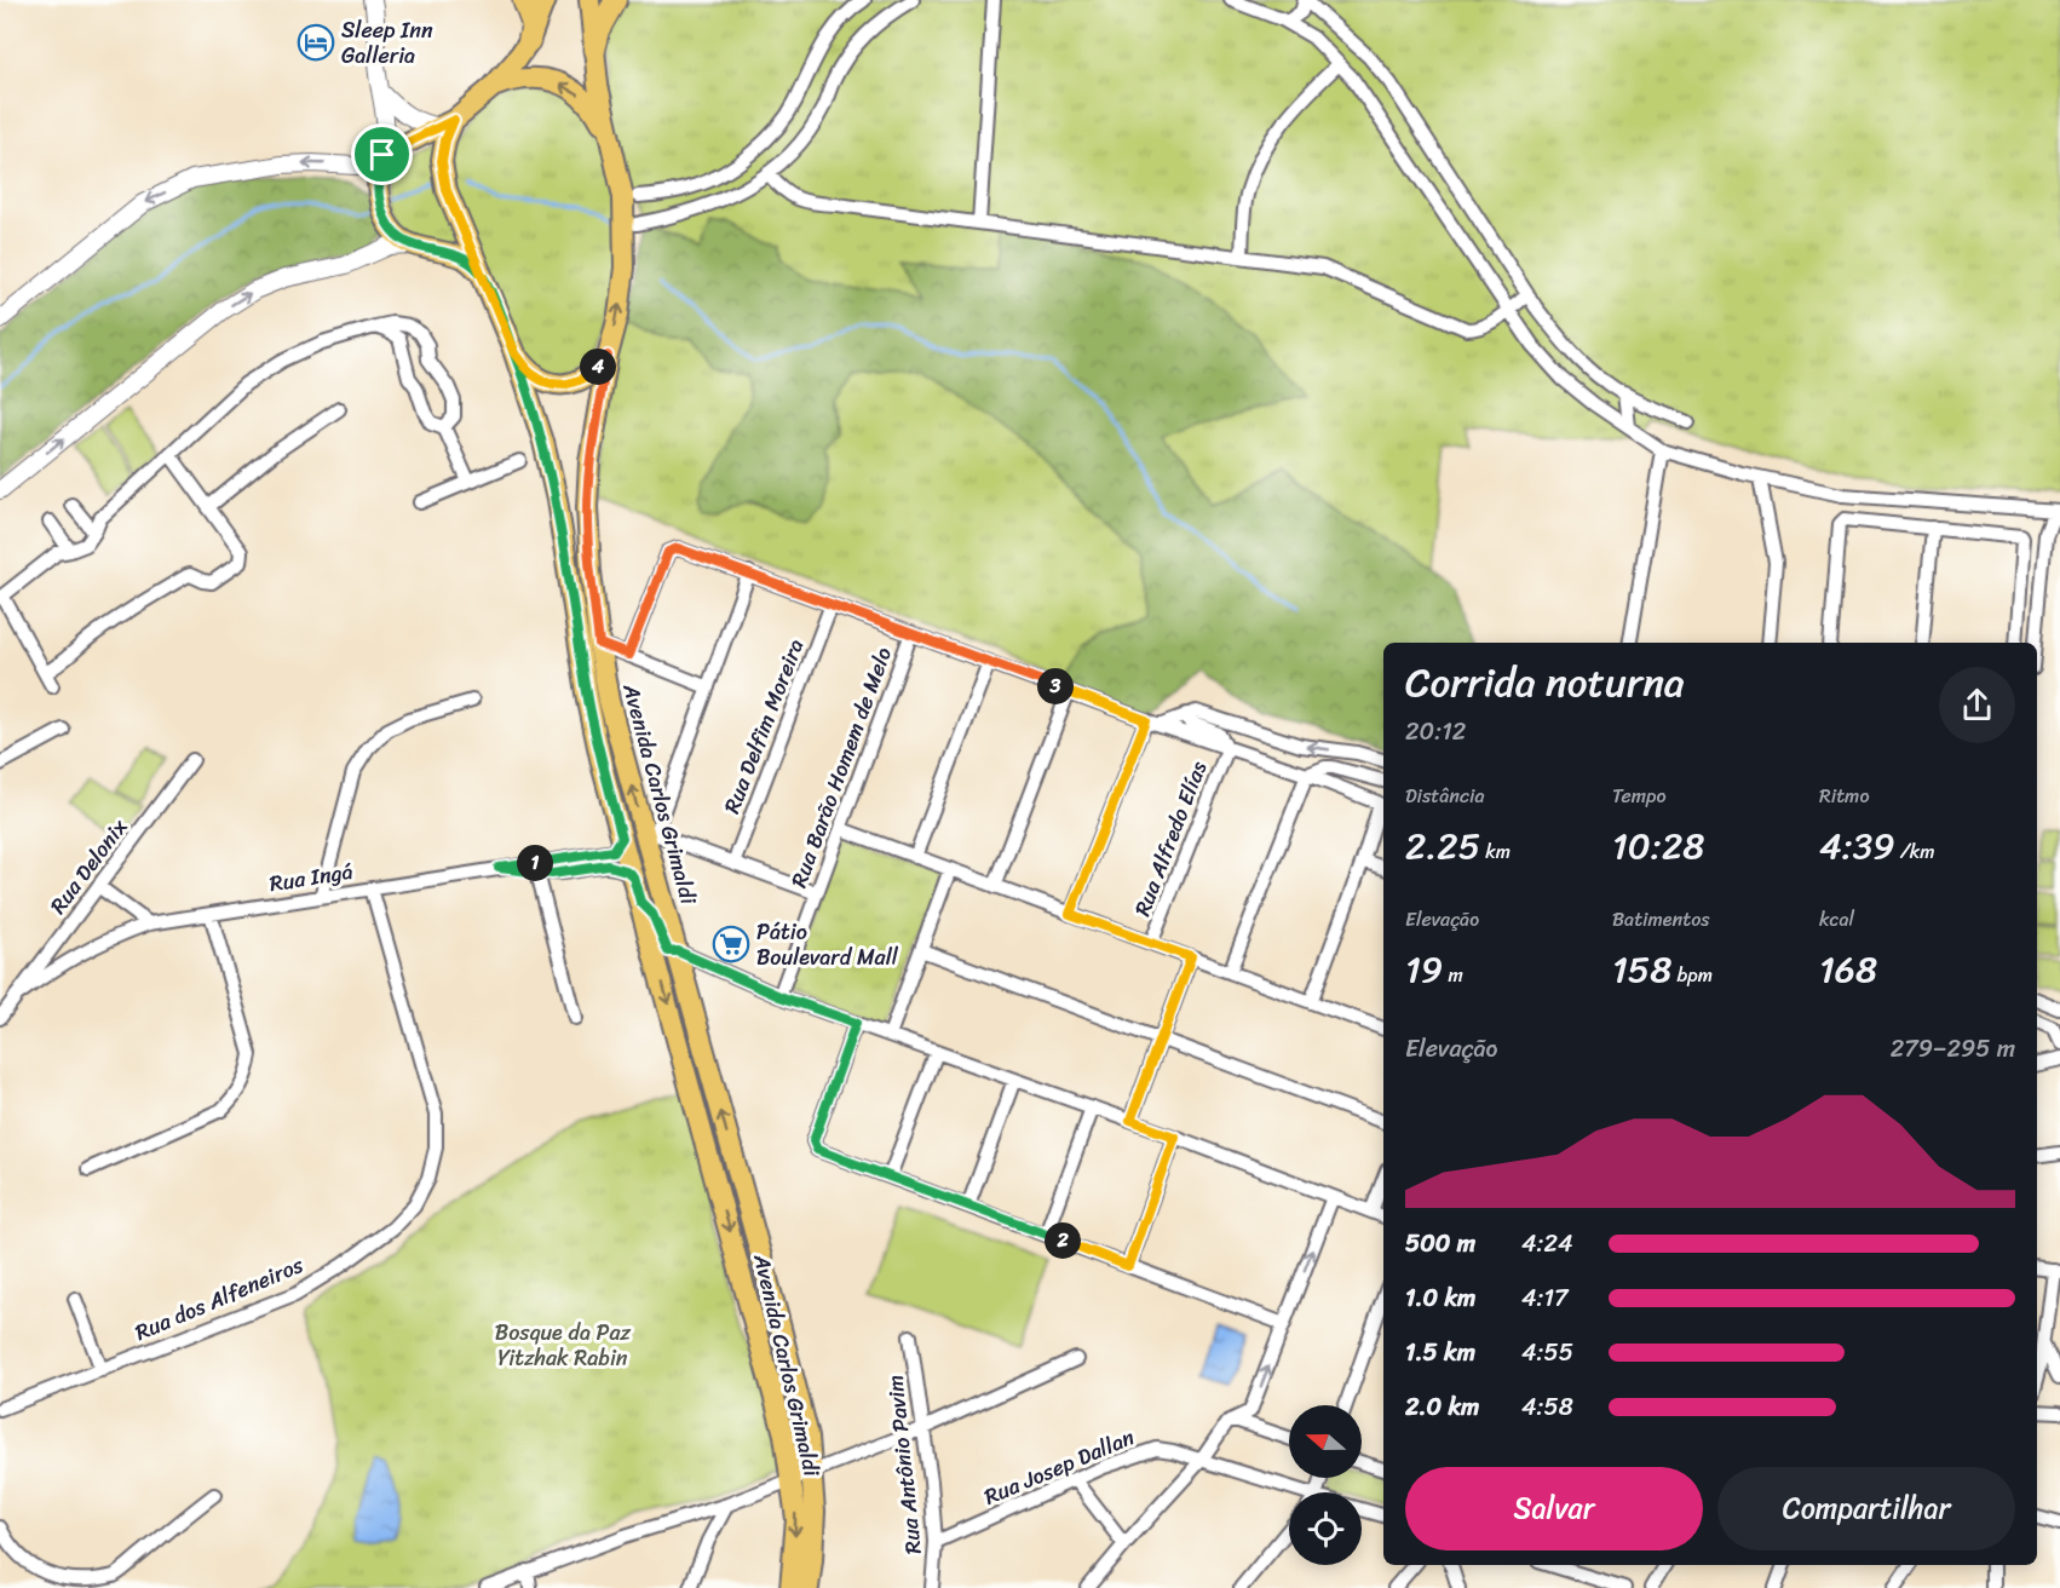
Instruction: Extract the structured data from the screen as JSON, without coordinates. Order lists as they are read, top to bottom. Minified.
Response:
{"streets":{"main road":["Avenida Carlos Grimaldi"],"street":["Rua Delfim Moreira","Rua Barão Homem de Melo","Rua Alfredo Elías","Rua Delonix","Rua Ingá","Rua dos Alfeneiros","Rua Antônio Pavim","Rua Josep Dallan"]},"crossings":[["Rua Delonix","Rua Ingá"],["Rua Ingá","Rua dos Alfeneiros"],["Rua Antônio Pavim","Rua Josep Dallan"]],"parks":["Bosque da Paz Yitzhak Rabin"],"places":{"hotel":["Sleep Inn Galleria"],"supermarket":["Pátio Boulevard Mall"]},"north":"left","page":{"pins":["4","3","1","2"],"heading":["Corrida noturna","20:12"],"stats":[["Distância","2.25 km"],["Tempo","10:28"],["Ritmo","4:39 /km"],["Elevação","19 m"],["Batimentos","158 bpm"],["kcal","168"]],"chart":["Elevação","279–295 m"],"list":[{"name":"500 m","note":"4:24"},{"name":"1.0 km","note":"4:17"},{"name":"1.5 km","note":"4:55"},{"name":"2.0 km","note":"4:58"}],"buttons":["Salvar","Compartilhar"]}}
